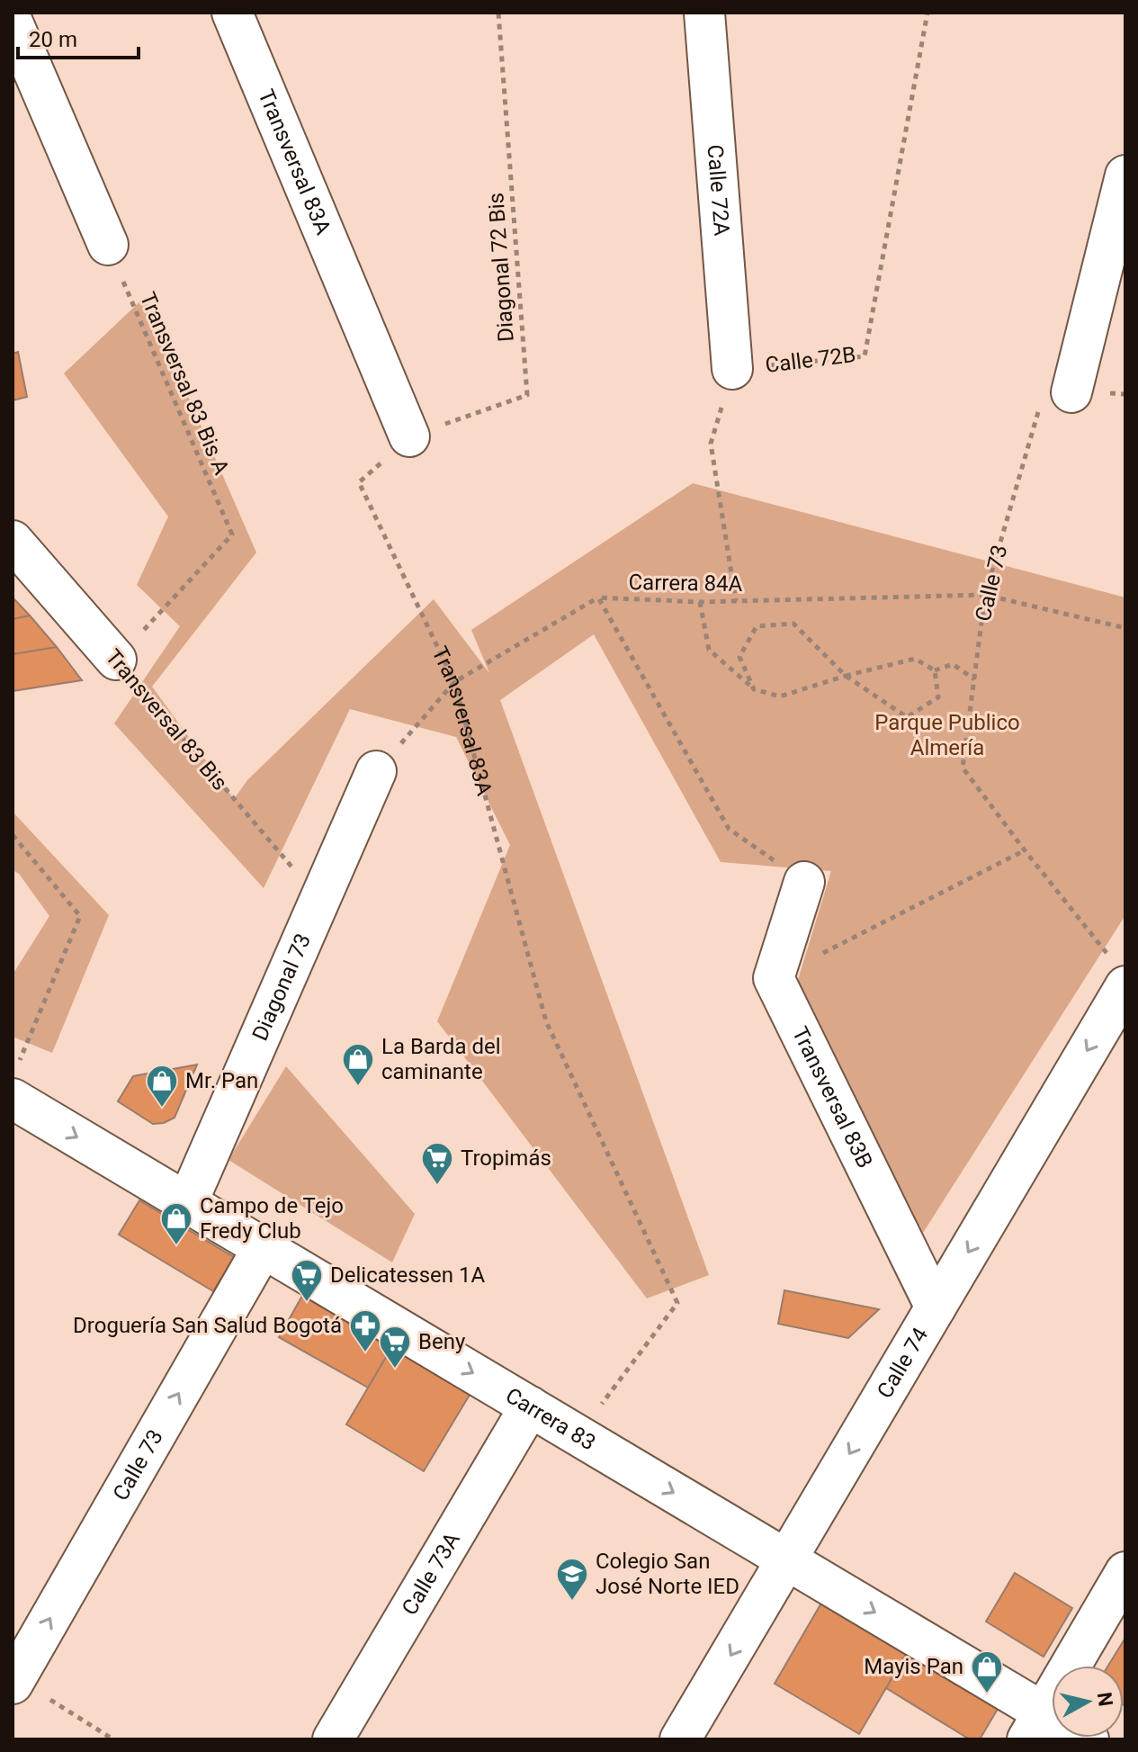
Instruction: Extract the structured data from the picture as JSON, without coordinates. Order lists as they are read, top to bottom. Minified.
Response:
{"streets":{"street":["Transversal 83A","Calle 72A","Calle 73","Transversal 83 Bis","Diagonal 73","Transversal 83B","Calle 74","Carrera 83","Calle 73A"],"path":["Diagonal 72 Bis","Calle 72B","Transversal 83 Bis A","Carrera 84A"]},"crossings":[["Transversal 83A","Diagonal 72 Bis"],["Transversal 83A","Carrera 83"],["Calle 72A","Calle 72B"],["Transversal 83 Bis A","Transversal 83 Bis"],["Carrera 84A","Calle 73"],["Calle 73","Calle 74"],["Calle 73","Carrera 83"],["Transversal 83 Bis","Diagonal 73"],["Diagonal 73","Carrera 83"],["Transversal 83B","Calle 74"],["Calle 74","Carrera 83"],["Carrera 83","Calle 73A"]],"one_way":["Calle 73","Carrera 83"],"parks":["Parque Publico Almería"],"places":{"shop":["La Barda del caminante","Mr. Pan","Campo de Tejo Fredy Club","Mayis Pan"],"supermarket":["Tropimás","Delicatessen 1A","Beny"],"pharmacy":["Droguería San Salud Bogotá"],"school or university":["Colegio San José Norte IED"]},"scale_bar":"20 m","north":"right"}
